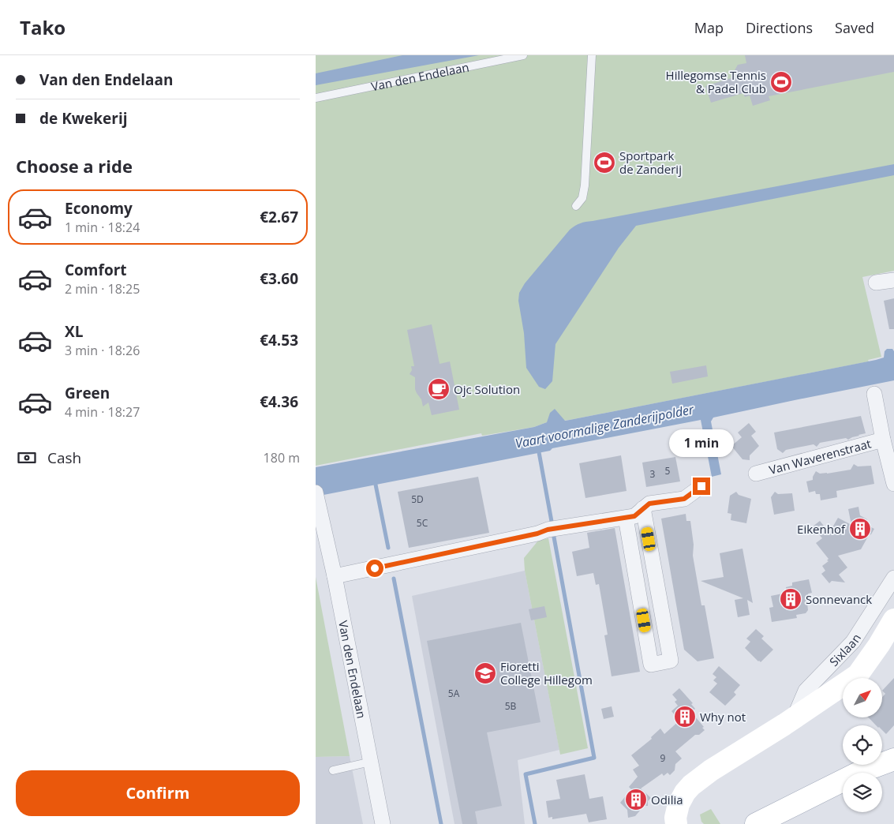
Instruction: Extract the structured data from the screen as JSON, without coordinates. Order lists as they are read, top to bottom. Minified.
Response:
{"streets":{"street":["Van den Endelaan","Van Waverenstraat","Sixlaan"]},"water":["Vaart voormalige Zanderijpolder"],"places":{"sports":["Hillegomse Tennis & Padel Club","Sportpark de Zanderij"],"cafe":["Ojc Solution"],"building":["Eikenhof","Sonnevanck","Why not","Odilia"],"school or university":["Fioretti College Hillegom"]},"house_numbers":["5","3","5D","5C","5A","5B","9"],"north":"top right","page":{"header":"Tako","nav":["Map","Directions","Saved"],"banner":["Van den Endelaan","de Kwekerij"],"heading":"Choose a ride","list":[{"name":"Economy","note":"1 min · 18:24","value":"€2.67"},{"name":"Comfort","note":"2 min · 18:25","value":"€3.60"},{"name":"XL","note":"3 min · 18:26","value":"€4.53"},{"name":"Green","note":"4 min · 18:27","value":"€4.36"}],"bubble":"1 min","pay":["Cash","180 m"],"buttons":"Confirm"}}
